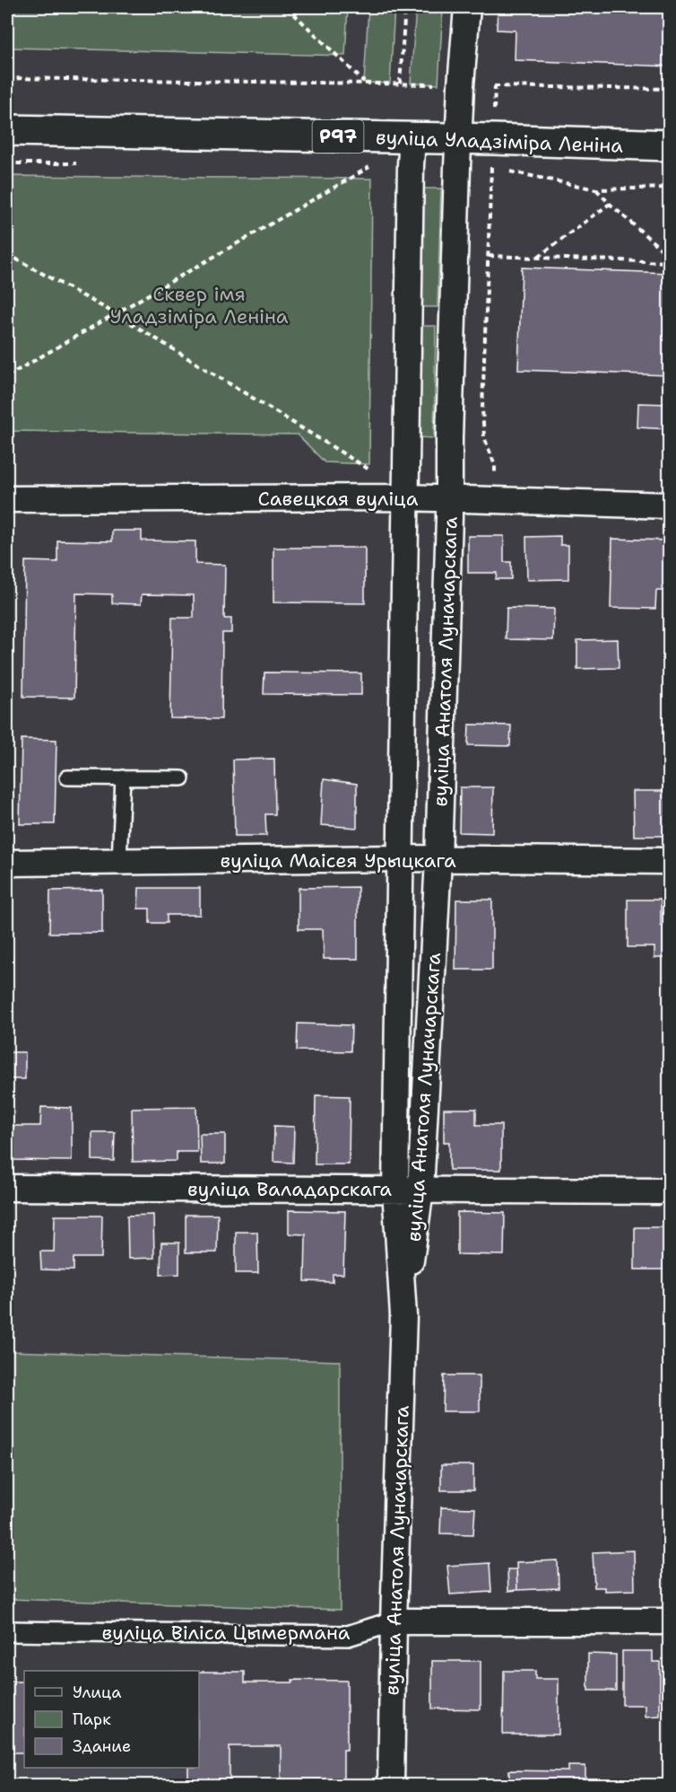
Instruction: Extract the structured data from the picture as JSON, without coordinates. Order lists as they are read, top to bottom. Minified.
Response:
{"streets":{"main road":["Р97","вуліца Уладзіміра Леніна"],"street":["Савецкая вуліца","вуліца Анатоля Луначарскага","вуліца Маісея Урыцкага","вуліца Валадарскага","вуліца Віліса Цымермана"]},"crossings":[["вуліца Уладзіміра Леніна","вуліца Анатоля Луначарскага"],["Савецкая вуліца","вуліца Анатоля Луначарскага"],["вуліца Анатоля Луначарскага","вуліца Маісея Урыцкага"],["вуліца Анатоля Луначарскага","вуліца Валадарскага"],["вуліца Анатоля Луначарскага","вуліца Віліса Цымермана"]],"parks":["Сквер імя Уладзіміра Леніна"],"legend":["Улица","Парк","Здание"]}
